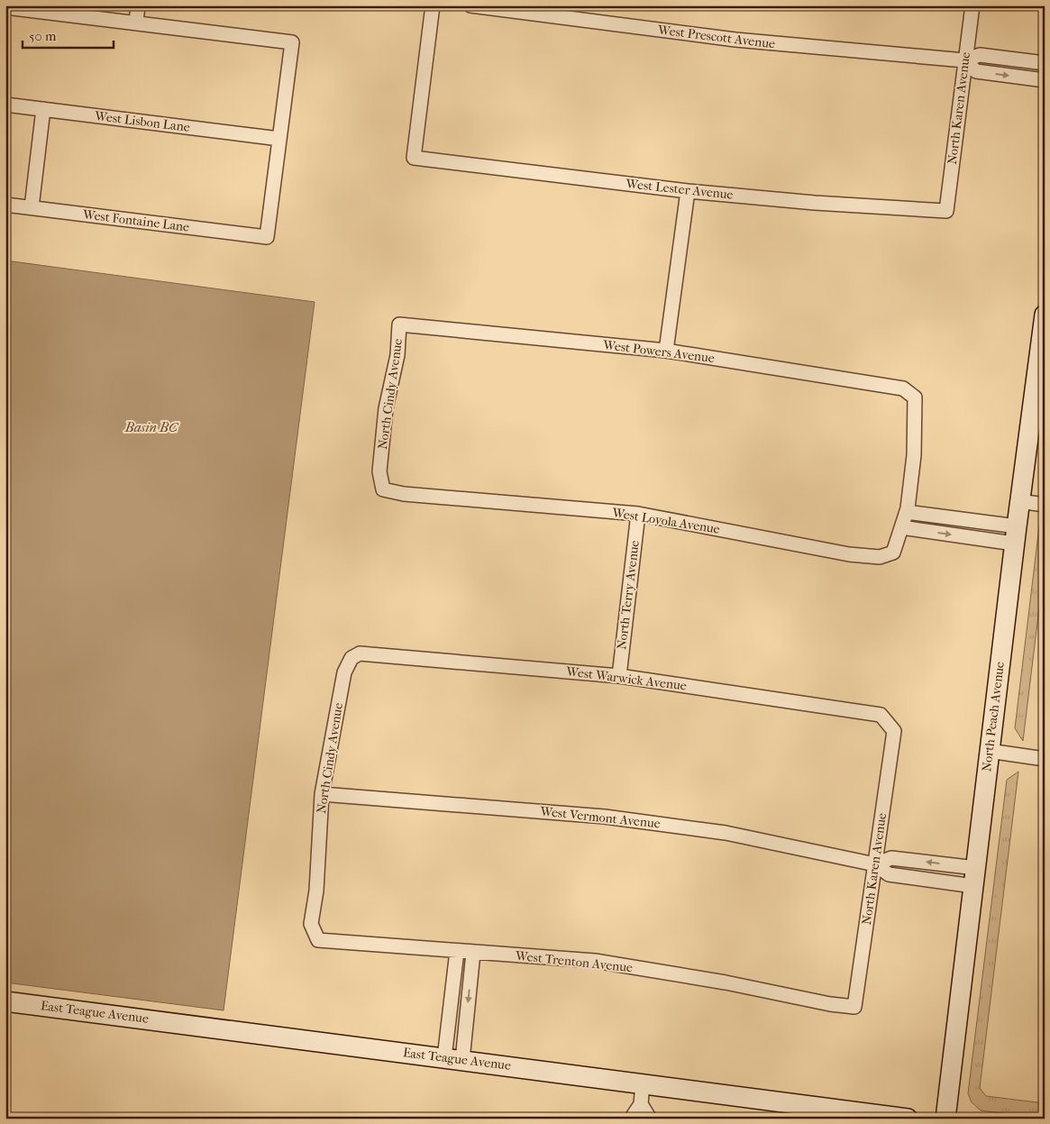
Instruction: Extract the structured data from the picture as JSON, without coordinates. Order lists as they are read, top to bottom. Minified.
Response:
{"streets":{"street":["West Prescott Avenue","North Karen Avenue","West Lisbon Lane","West Lester Avenue","West Fontaine Lane","West Powers Avenue","North Cindy Avenue","West Loyola Avenue","North Terry Avenue","West Warwick Avenue","North Peach Avenue","West Vermont Avenue","West Trenton Avenue","East Teague Avenue"]},"crossings":[["West Prescott Avenue","North Karen Avenue"],["North Karen Avenue","West Lester Avenue"],["North Karen Avenue","West Warwick Avenue"],["North Karen Avenue","West Vermont Avenue"],["North Karen Avenue","West Trenton Avenue"],["West Lisbon Lane","West Fontaine Lane"],["West Powers Avenue","North Cindy Avenue"],["North Cindy Avenue","West Loyola Avenue"],["North Cindy Avenue","West Warwick Avenue"],["North Cindy Avenue","West Vermont Avenue"],["North Cindy Avenue","West Trenton Avenue"],["West Loyola Avenue","North Terry Avenue"],["North Terry Avenue","West Warwick Avenue"],["North Peach Avenue","West Vermont Avenue"]],"water":["Basin BC"],"scale_bar":"50 m"}
